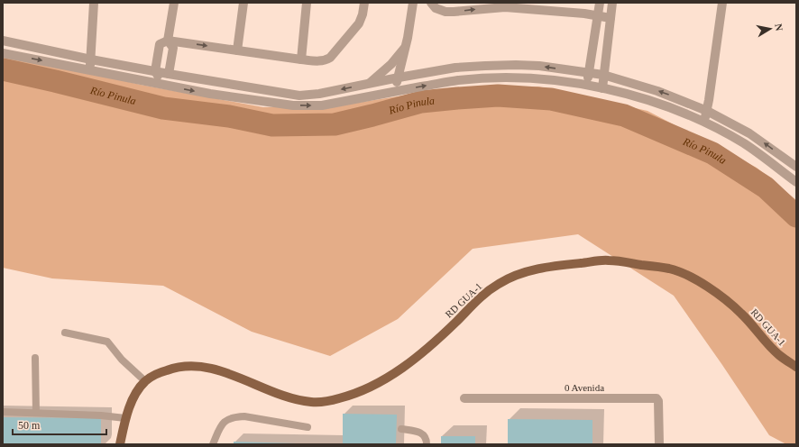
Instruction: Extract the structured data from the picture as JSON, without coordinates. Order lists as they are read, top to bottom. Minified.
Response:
{"streets":{"main road":["RD GUA-1"],"street":["0 Avenida"]},"water":["Río Pinula"],"scale_bar":"50 m","north":"right"}
